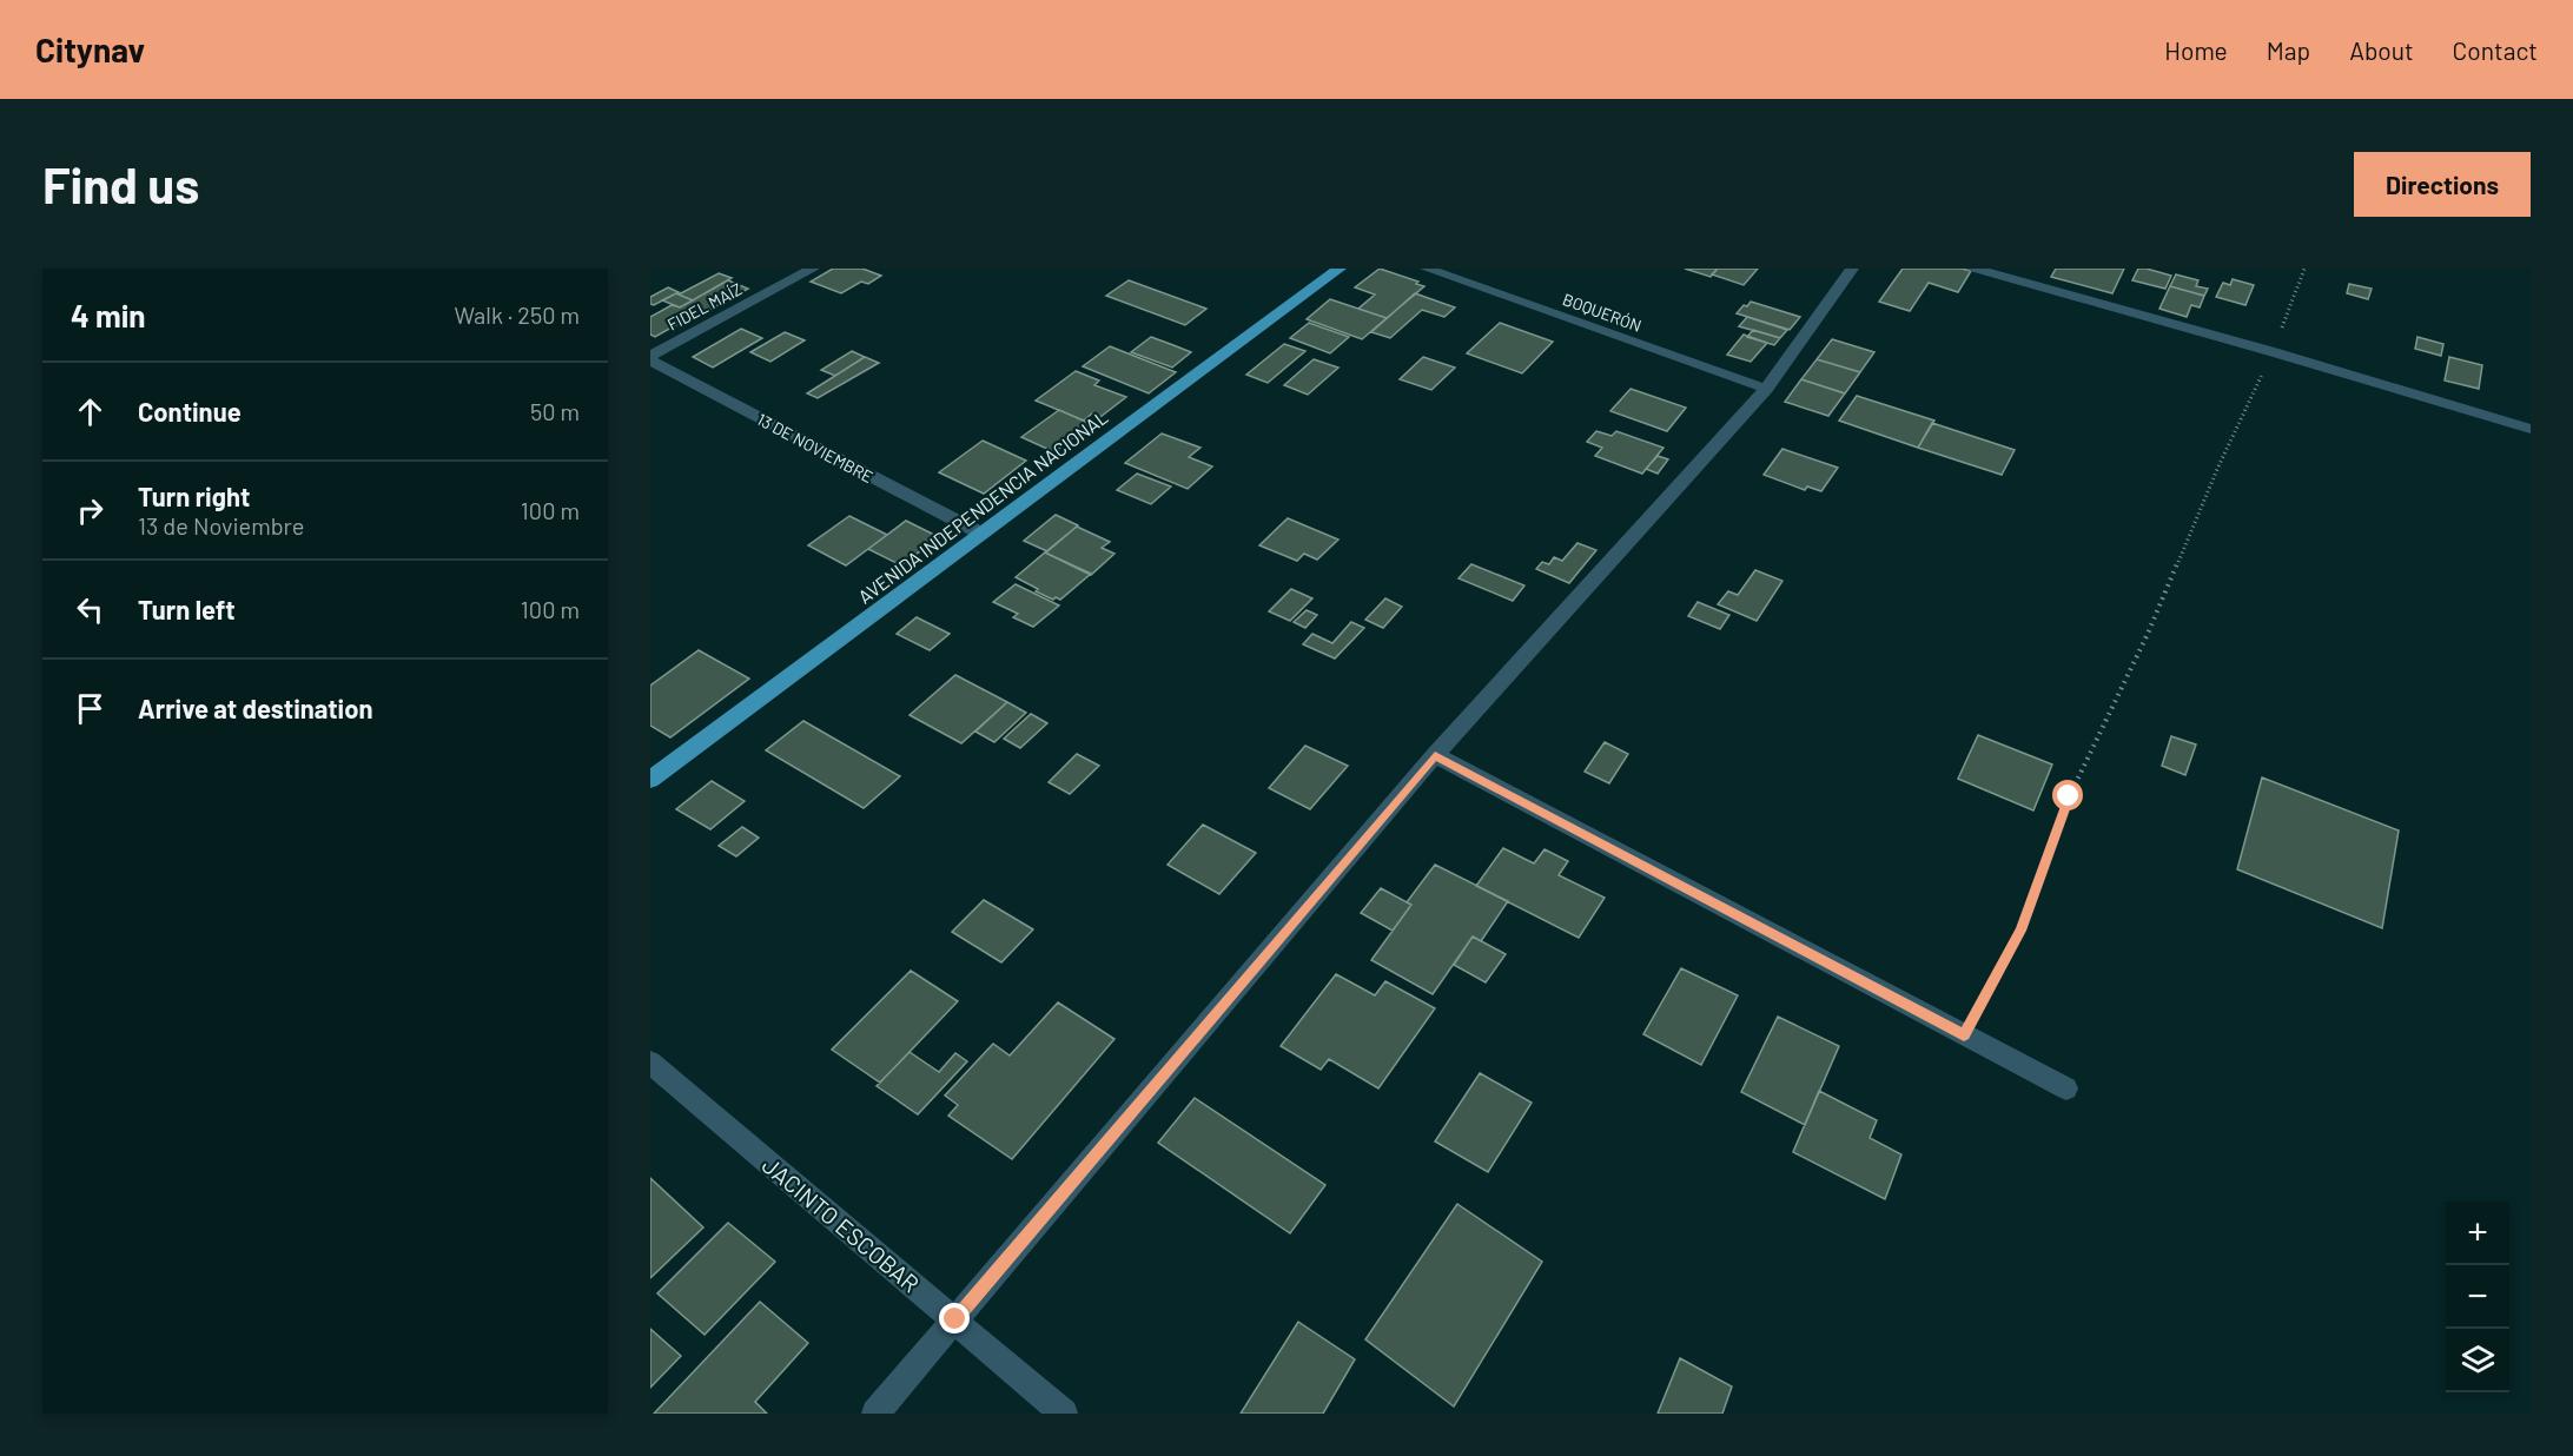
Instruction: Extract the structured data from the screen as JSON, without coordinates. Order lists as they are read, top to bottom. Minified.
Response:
{"streets":{"main road":["AVENIDA INDEPENDENCIA NACIONAL"],"street":["FIDEL MAÍZ","BOQUERÓN","13 DE NOVIEMBRE","JACINTO ESCOBAR"]},"crossings":[["FIDEL MAÍZ","13 DE NOVIEMBRE"],["13 DE NOVIEMBRE","AVENIDA INDEPENDENCIA NACIONAL"]],"page":{"header":"Citynav","nav":["Home","Map","About","Contact"],"buttons":"Directions","title":"Find us","heading":["4 min","Walk · 250 m"],"list":[["Continue","50 m"],["Turn right","13 de Noviembre","100 m"],["Turn left","100 m"],"Arrive at destination"],"map_buttons":["+","−"]}}
